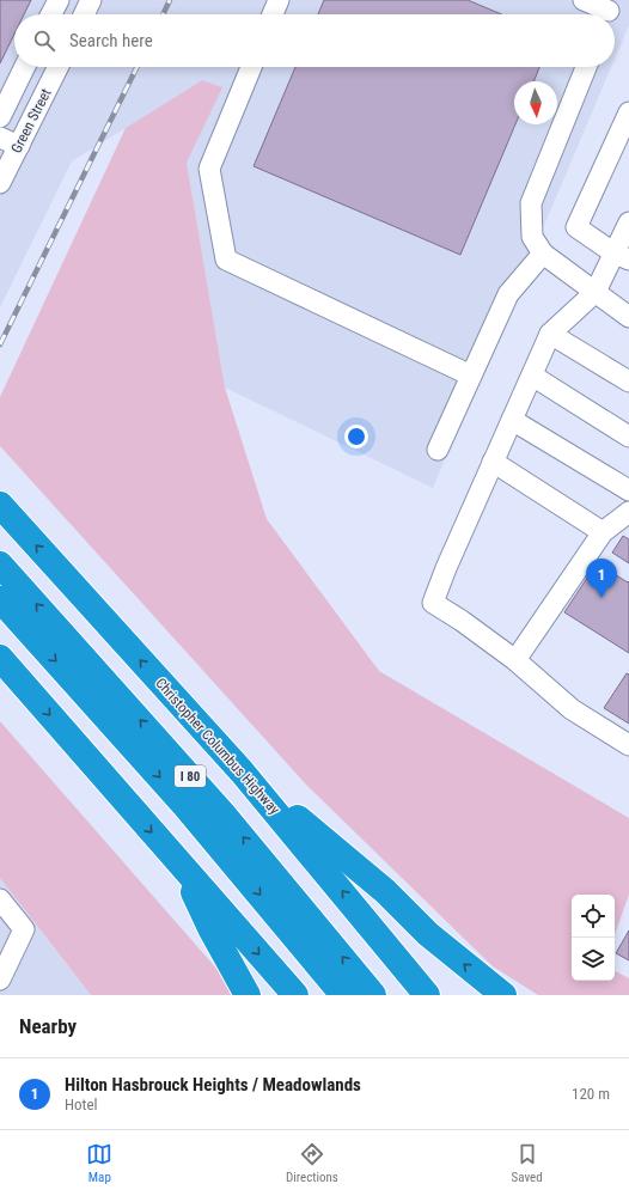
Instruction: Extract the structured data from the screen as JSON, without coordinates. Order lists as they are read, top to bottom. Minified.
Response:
{"streets":{"highway":["Christopher Columbus Highway","I 80"],"street":["Green Street"]},"north":"bottom","page":{"search":"Search here","pins":"1","heading":"Nearby","list":[{"mark":"1","name":"Hilton Hasbrouck Heights / Meadowlands","note":"Hotel","value":"120 m"}],"nav":["Map","Directions","Saved"]}}
